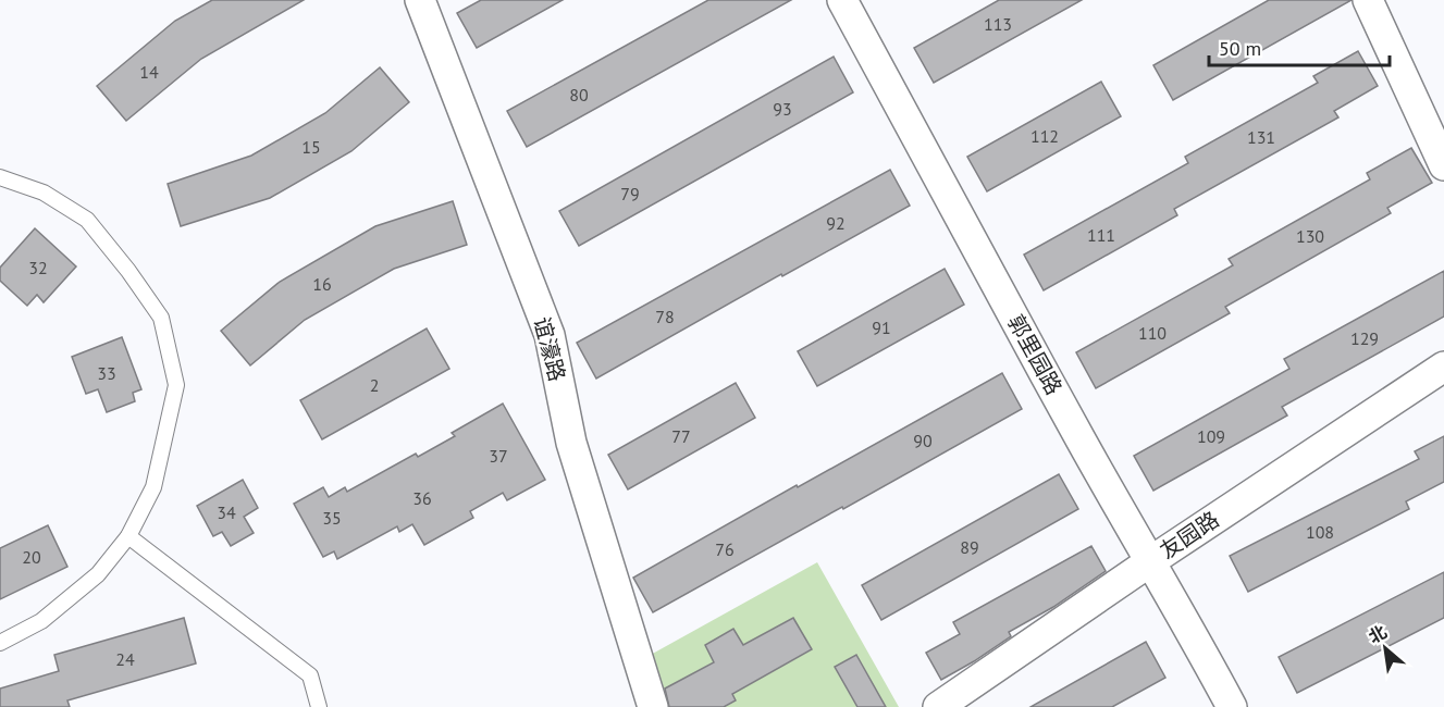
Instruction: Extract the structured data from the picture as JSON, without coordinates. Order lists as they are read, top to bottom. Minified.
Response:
{"streets":{"street":["谊濠路","郭里园路","友园路"]},"crossings":[["郭里园路","友园路"]],"house_numbers":["113","14","80","93","112","131","15","79","92","111","130","32","16","78","91","110","129","33","2","77","109","90","37","36","34","35","108","89","76","20","24"],"scale_bar":"50 m","north":"top left"}
